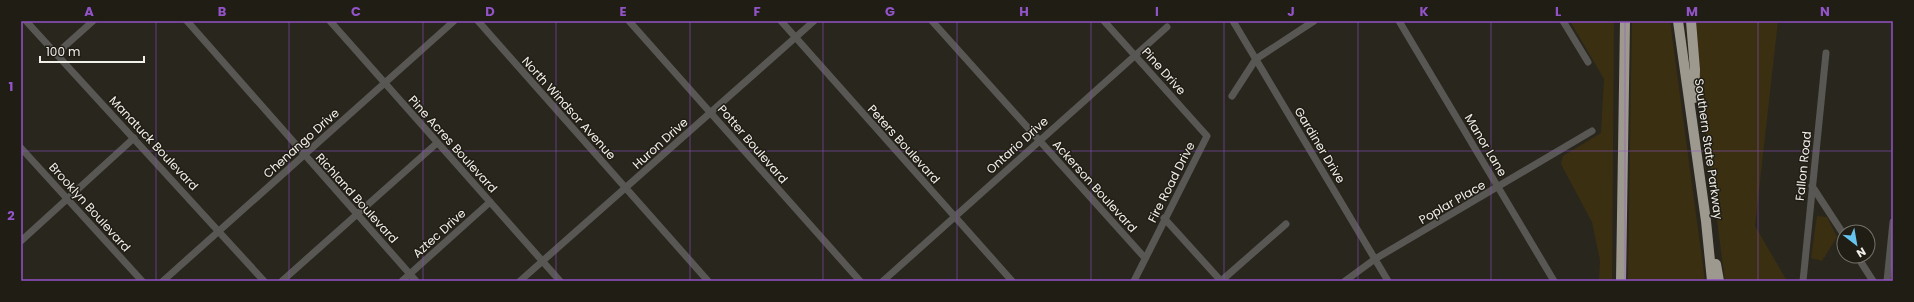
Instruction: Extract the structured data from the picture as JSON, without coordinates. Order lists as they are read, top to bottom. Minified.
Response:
{"streets":{"highway":["Southern State Parkway"],"street":["Pine Drive","North Windsor Avenue","Manatuck Boulevard","Chenango Drive","Huron Drive","Pine Acres Boulevard","Potter Boulevard","Peters Boulevard","Ontario Drive","Gardiner Drive","Manor Lane","Fallon Road","Fire Road Drive","Ackerson Boulevard","Richland Boulevard","Poplar Place","Brooklyn Boulevard","Aztec Drive"]},"crossings":[["Pine Drive","Ontario Drive"],["Pine Drive","Fire Road Drive"],["North Windsor Avenue","Huron Drive"],["Manatuck Boulevard","Chenango Drive"],["Chenango Drive","Pine Acres Boulevard"],["Chenango Drive","Richland Boulevard"],["Huron Drive","Pine Acres Boulevard"],["Huron Drive","Potter Boulevard"],["Huron Drive","Peters Boulevard"],["Pine Acres Boulevard","Aztec Drive"],["Peters Boulevard","Ontario Drive"],["Ontario Drive","Ackerson Boulevard"],["Gardiner Drive","Poplar Place"],["Manor Lane","Poplar Place"],["Fire Road Drive","Ackerson Boulevard"],["Richland Boulevard","Aztec Drive"]],"scale_bar":"100 m","north":"bottom right","grid":{"columns":["A","B","C","D","E","F","G","H","I","J","K","L","M","N"],"rows":["1","2"]}}
